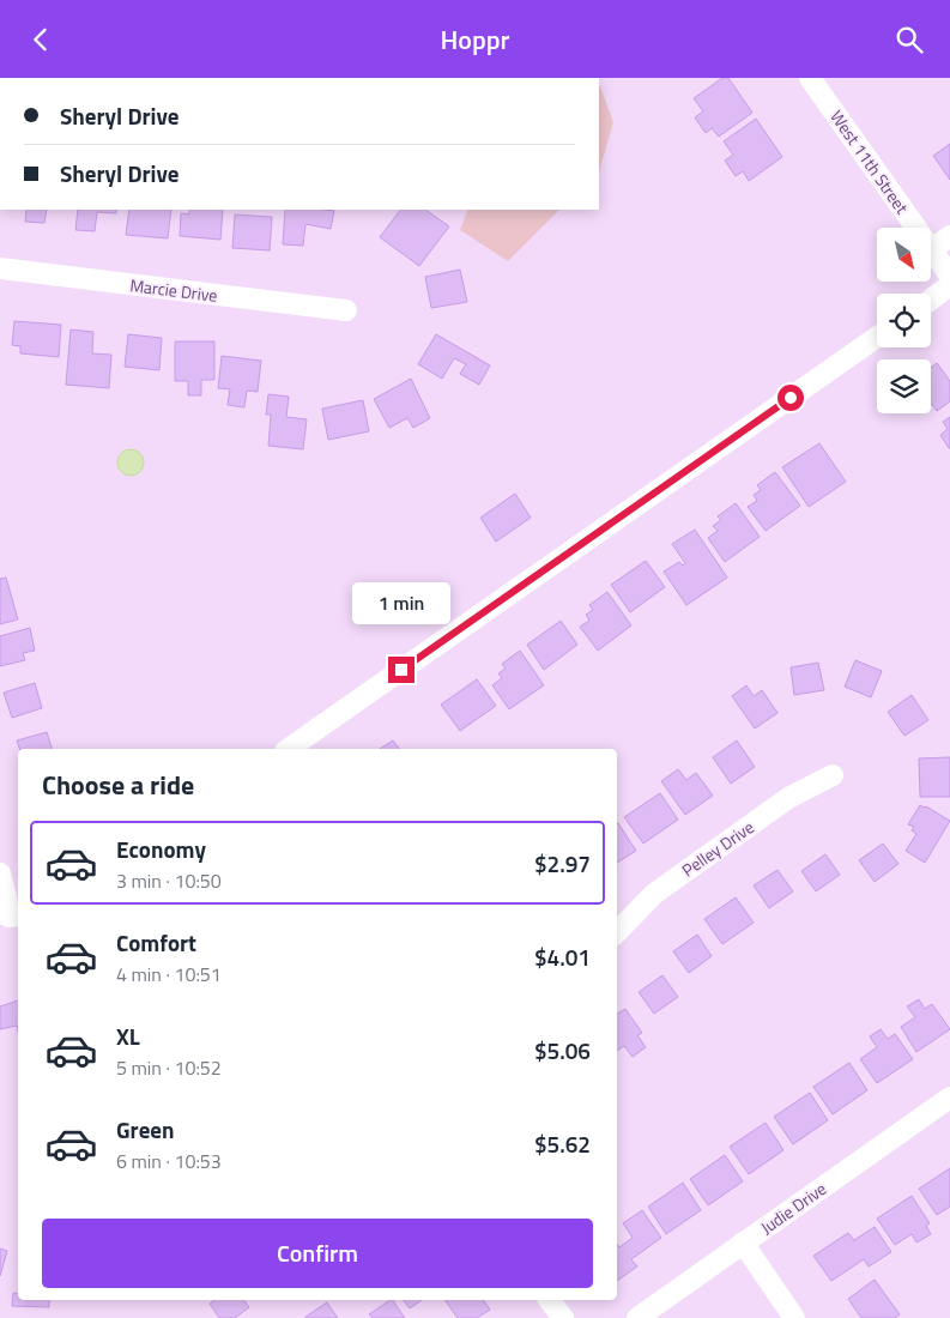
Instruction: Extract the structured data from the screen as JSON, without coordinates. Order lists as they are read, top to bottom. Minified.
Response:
{"streets":{"street":["West 11th Street","Marcie Drive","Pelley Drive","Judie Drive"]},"north":"bottom right","page":{"header":"Hoppr","banner":["Sheryl Drive","Sheryl Drive"],"bubble":"1 min","heading":"Choose a ride","list":[{"name":"Economy","note":"3 min · 10:50","value":"$2.97"},{"name":"Comfort","note":"4 min · 10:51","value":"$4.01"},{"name":"XL","note":"5 min · 10:52","value":"$5.06"},{"name":"Green","note":"6 min · 10:53","value":"$5.62"}],"buttons":"Confirm"}}
